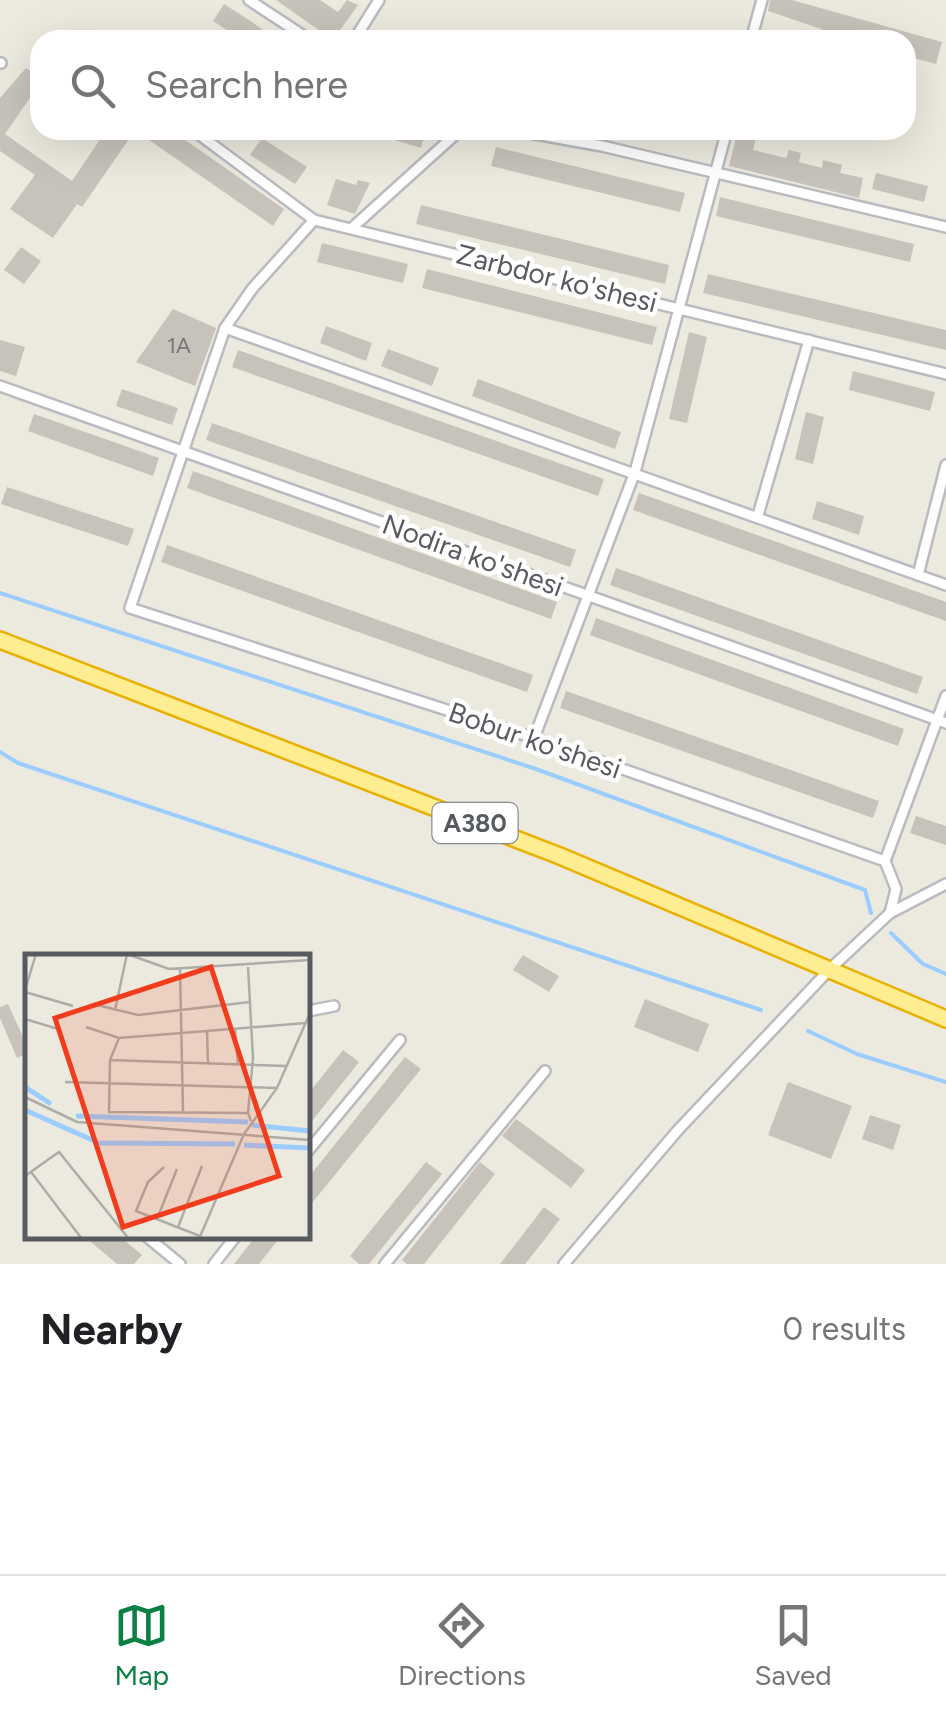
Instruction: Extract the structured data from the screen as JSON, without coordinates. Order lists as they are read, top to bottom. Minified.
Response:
{"streets":{"highway":["A380"],"street":["Zarbdor ko'shesi","Nodira ko'shesi","Bobur ko'shesi"]},"crossings":[["Nodira ko'shesi","Bobur ko'shesi"]],"house_numbers":["1A"],"page":{"search":"Search here","heading":["Nearby","0 results"],"nav":["Map","Directions","Saved"]}}
